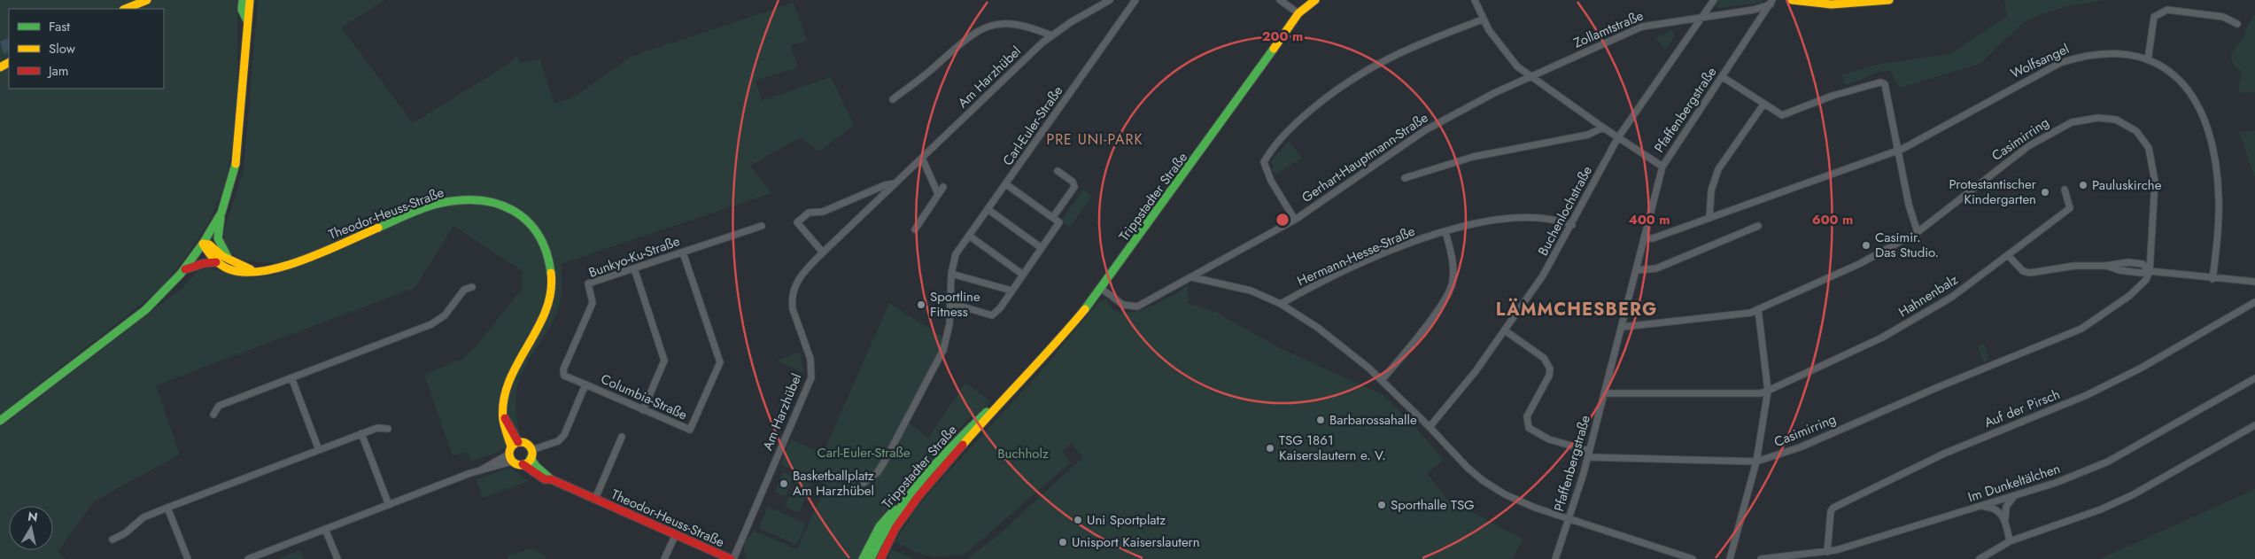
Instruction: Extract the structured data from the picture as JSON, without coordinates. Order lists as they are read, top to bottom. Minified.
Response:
{"streets":{"main road":["Trippstadter Straße","Theodor-Heuss-Straße"],"street":["Zollamtstraße","Wolfsangel","Am Harzhübel","Pfaffenbergstraße","Carl-Euler-Straße","Casimirring","Gerhart-Hauptmann-Straße","Buchenlochstraße","Hermann-Hesse-Straße","Bunkyo-Ku-Straße","Hahnenbalz","Columbia-Straße","Auf der Pirsch","Im Dunkeltälchen"]},"crossings":[["Zollamtstraße","Pfaffenbergstraße"],["Zollamtstraße","Gerhart-Hauptmann-Straße"],["Zollamtstraße","Buchenlochstraße"],["Wolfsangel","Pfaffenbergstraße"],["Am Harzhübel","Theodor-Heuss-Straße"],["Pfaffenbergstraße","Hahnenbalz"],["Casimirring","Hahnenbalz"],["Gerhart-Hauptmann-Straße","Trippstadter Straße"],["Buchenlochstraße","Hermann-Hesse-Straße"],["Bunkyo-Ku-Straße","Columbia-Straße"],["Auf der Pirsch","Im Dunkeltälchen"]],"districts":["PRE UNI-PARK","LÄMMCHESBERG"],"parks":["Carl-Euler-Straße","Buchholz"],"places":["Pauluskirche","Protestantischer Kindergarten","Casimir. Das Studio.","Sportline Fitness","Barbarossahalle","TSG 1861 Kaiserslautern e. V.","Basketballplatz Am Harzhübel","Sporthalle TSG","Uni Sportplatz","Unisport Kaiserslautern"],"legend":["Fast","Slow","Jam"],"north":"top","rings":["200 m","400 m","600 m"]}
